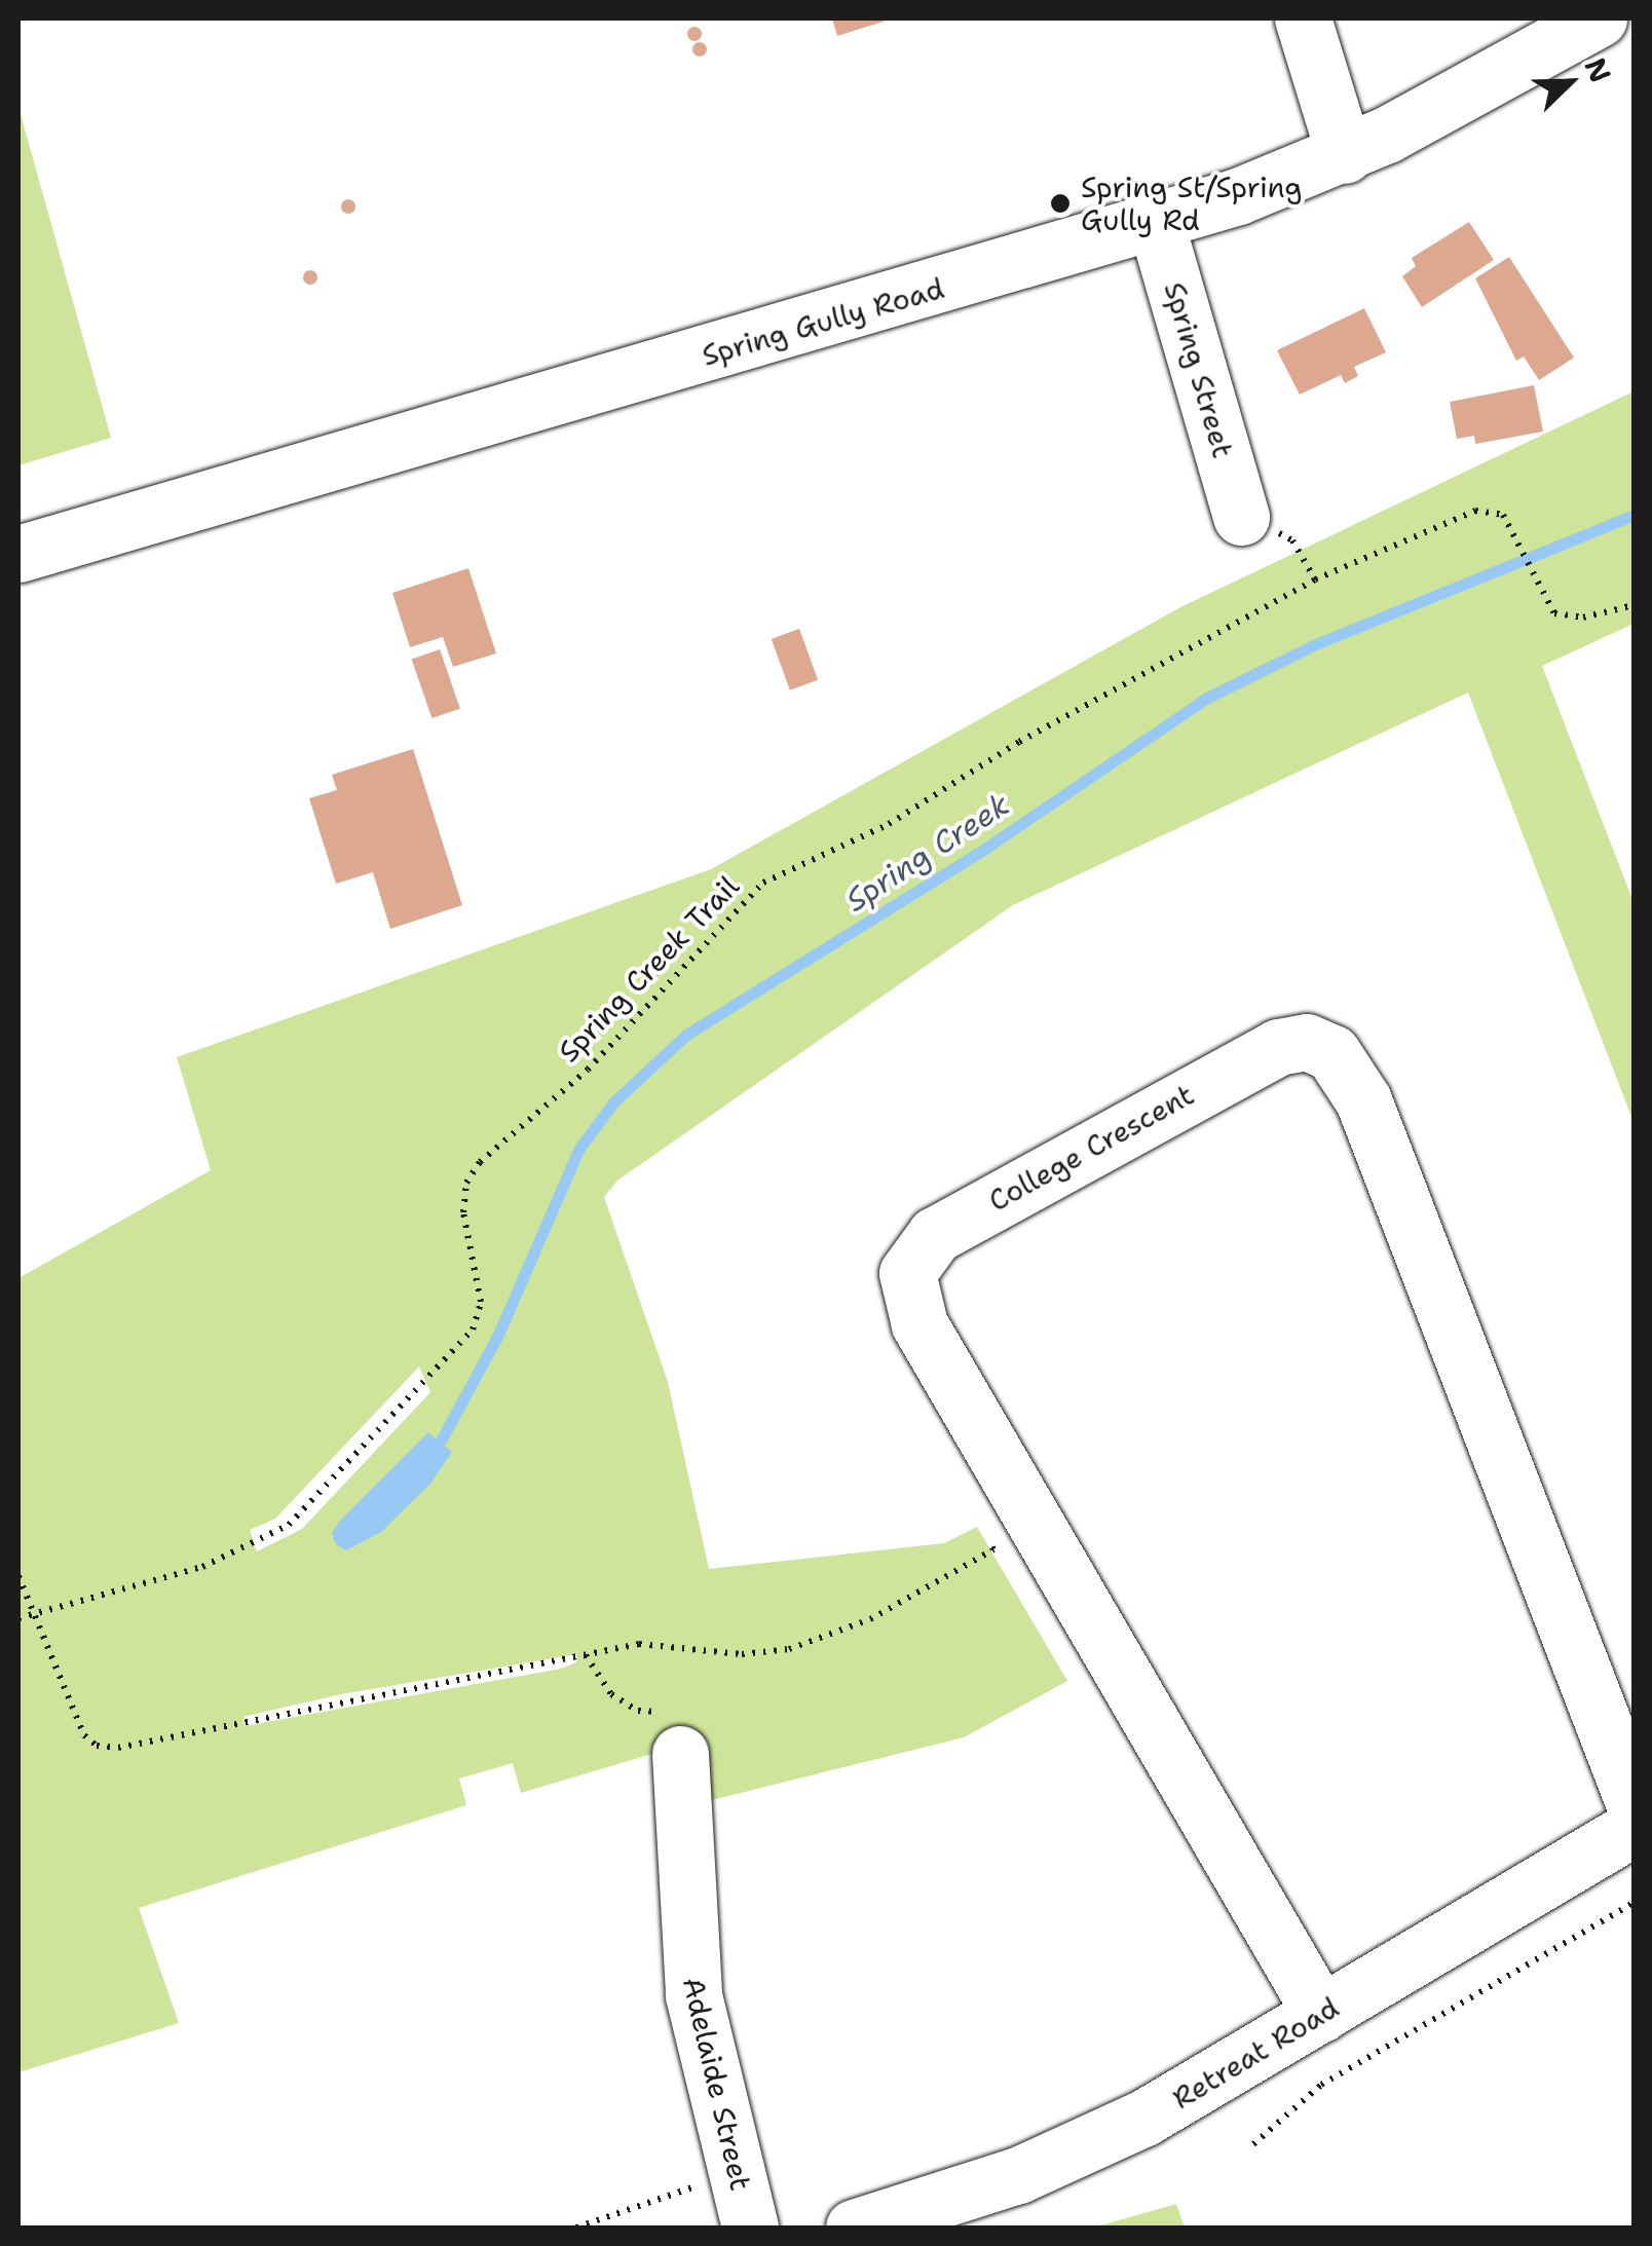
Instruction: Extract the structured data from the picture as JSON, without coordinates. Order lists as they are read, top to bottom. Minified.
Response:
{"streets":{"street":["Spring Gully Road","Spring Street","College Crescent","Retreat Road","Adelaide Street"],"path":["Spring Creek Trail"]},"crossings":[["Spring Gully Road","Spring Street"],["College Crescent","Retreat Road"]],"water":["Spring Creek"],"places":["Spring St/Spring Gully Rd"],"north":"top right"}
